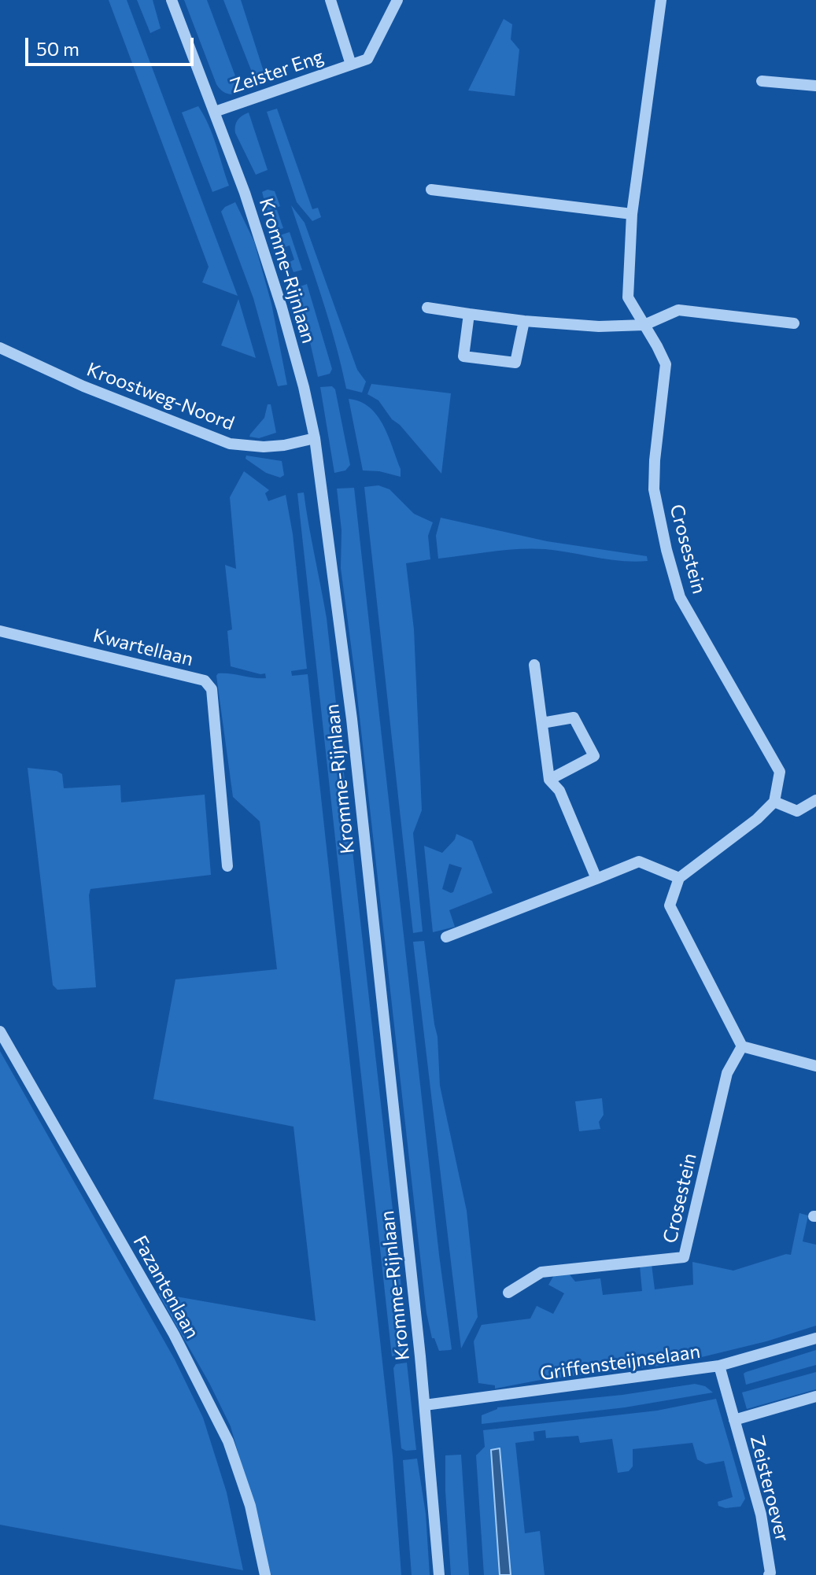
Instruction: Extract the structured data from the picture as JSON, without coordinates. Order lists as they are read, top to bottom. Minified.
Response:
{"streets":{"street":["Zeister Eng","Kromme-Rijnlaan","Kroostweg-Noord","Crosestein","Kwartellaan","Fazantenlaan","Griffensteijnselaan","Zeisteroever"]},"crossings":[["Zeister Eng","Kromme-Rijnlaan"],["Kromme-Rijnlaan","Kroostweg-Noord"],["Kromme-Rijnlaan","Griffensteijnselaan"]],"scale_bar":"50 m"}
